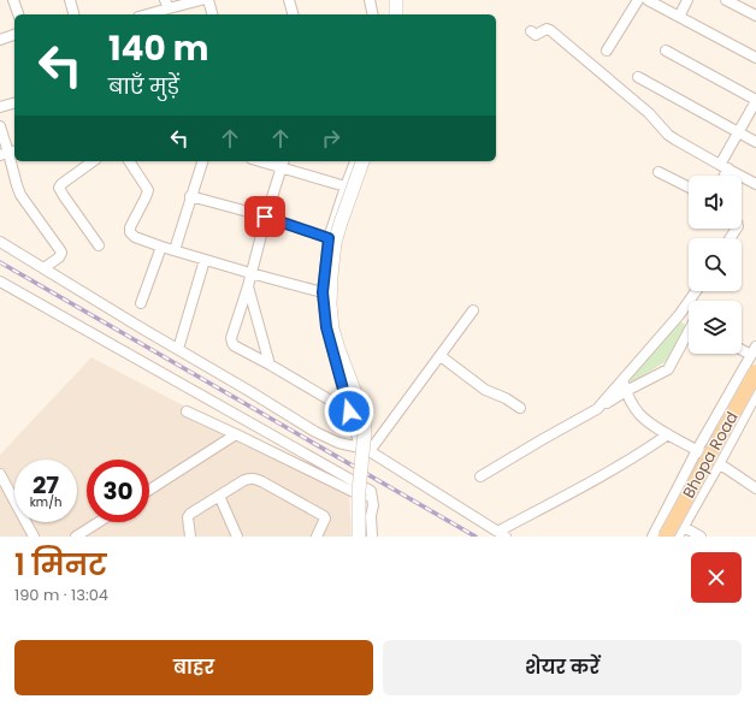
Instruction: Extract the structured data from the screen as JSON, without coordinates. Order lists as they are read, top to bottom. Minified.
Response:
{"streets":{"main road":["Bhopa Road"]},"page":{"turn":["140 m","बाएँ मुड़ें"],"speed":"27 km/h","limit":"30","heading":["1 मिनट","190 m · 13:04"],"buttons":["बाहर","शेयर करें"]}}
